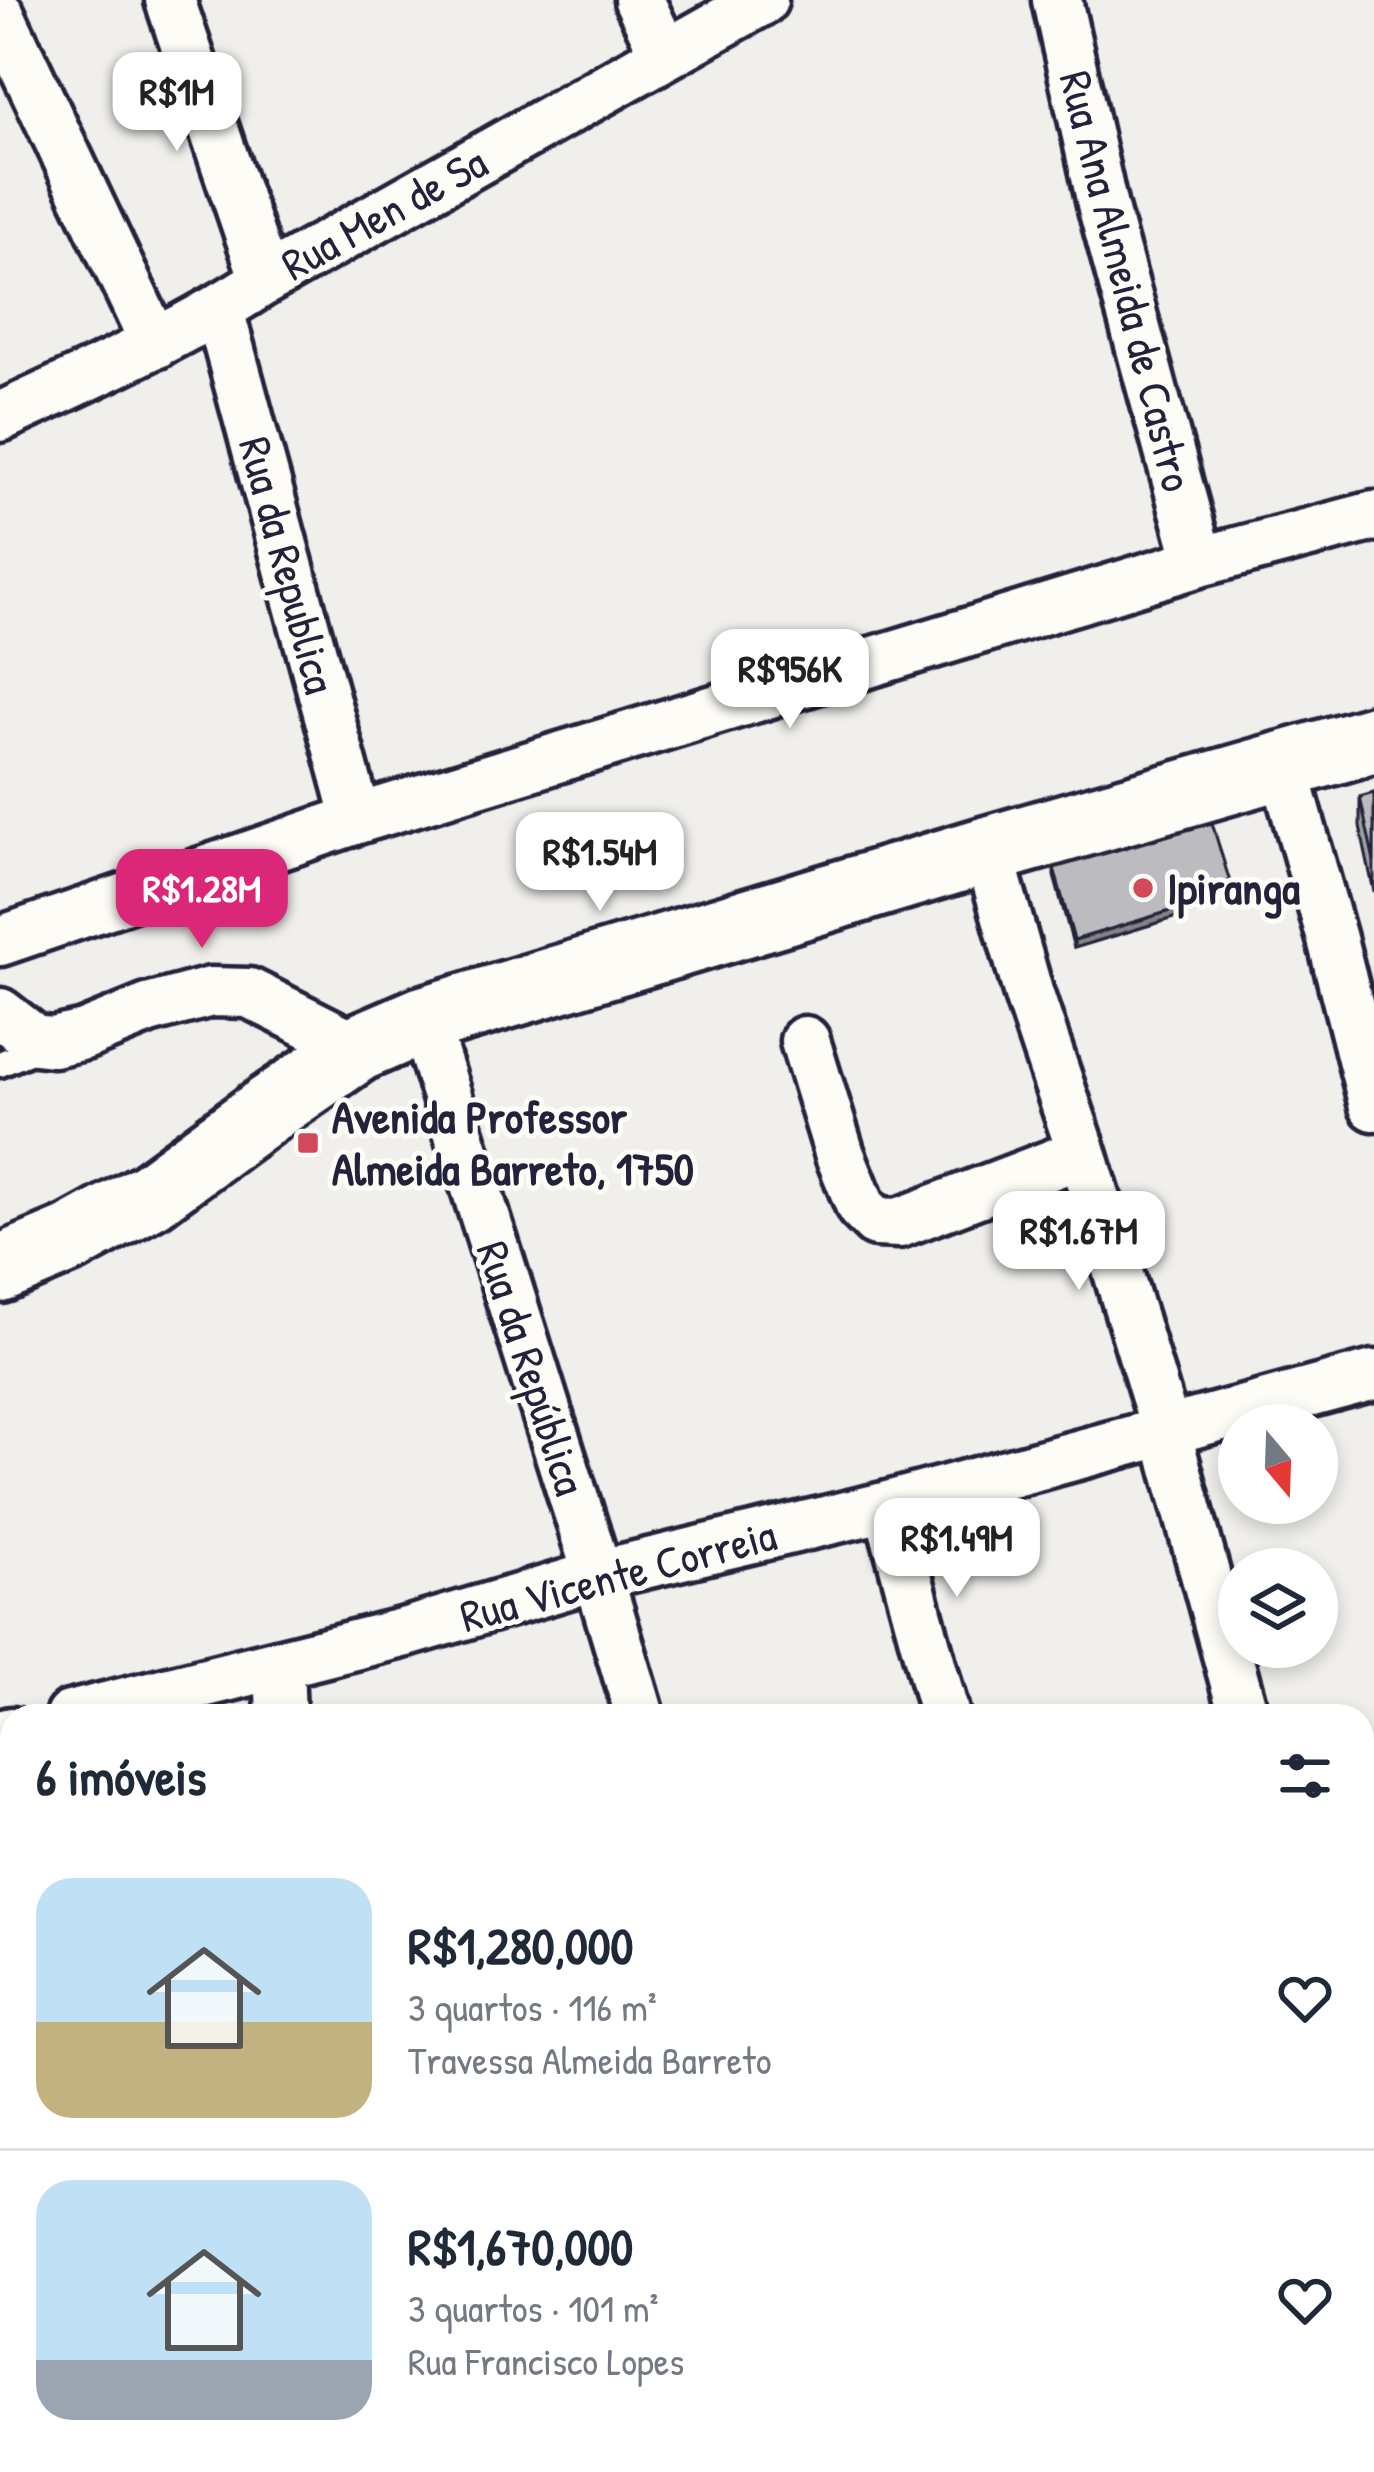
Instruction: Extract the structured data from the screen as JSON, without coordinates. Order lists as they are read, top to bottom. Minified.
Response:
{"streets":{"street":["Rua Men de Sa","Rua Ana Almeida de Castro","Rua da Republica","Rua da República","Rua Vicente Correia"]},"crossings":[["Rua Men de Sa","Rua da Republica"],["Rua da República","Rua Vicente Correia"]],"places":{"other":["Ipiranga"],"transit":["Avenida Professor Almeida Barreto, 1750"]},"north":"bottom","page":{"price":["R$1M","R$956K","R$1.54M","R$1.28M","R$1.67M","R$1.49M"],"heading":"6 imóveis","list":[{"name":"R$1,280,000","note":"3 quartos · 116 m² · Travessa Almeida Barreto"},{"name":"R$1,670,000","note":"3 quartos · 101 m² · Rua Francisco Lopes"}]}}
